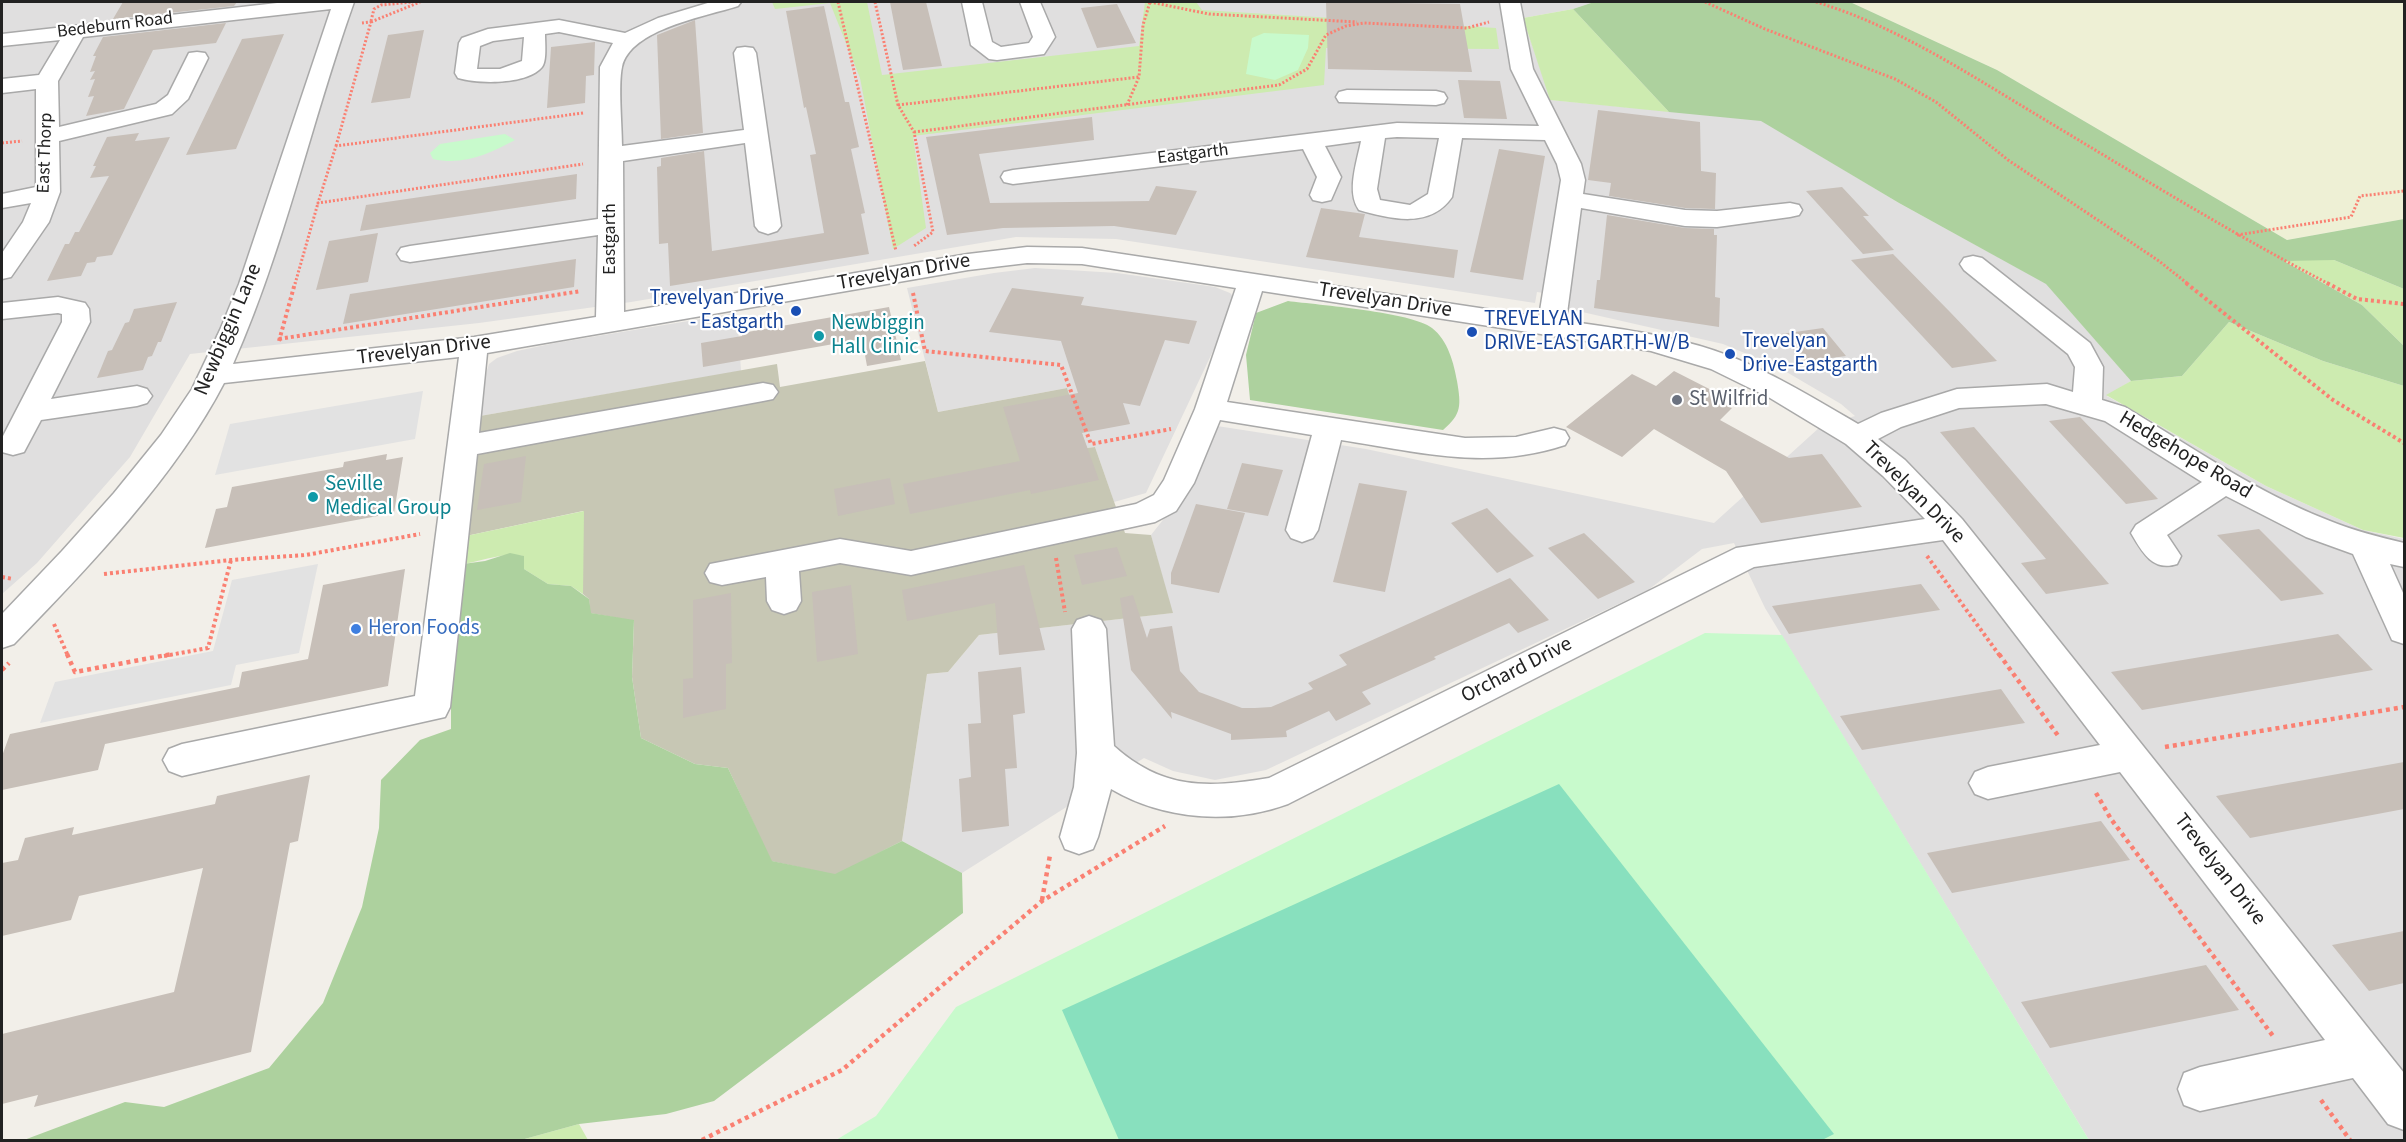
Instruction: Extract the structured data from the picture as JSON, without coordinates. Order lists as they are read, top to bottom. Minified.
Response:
{"streets":{"street":["Bedeburn Road","East Thorp","Eastgarth","Trevelyan Drive","Newbiggin Lane","Hedgehope Road","Orchard Drive"]},"crossings":[["Bedeburn Road","Newbiggin Lane"],["Eastgarth","Trevelyan Drive"],["Trevelyan Drive","Newbiggin Lane"],["Trevelyan Drive","Hedgehope Road"],["Trevelyan Drive","Orchard Drive"]],"places":["Trevelyan Drive - Eastgarth","TREVELYAN DRIVE-EASTGARTH-W/B","Newbiggin Hall Clinic","Trevelyan Drive-Eastgarth","St Wilfrid","Seville Medical Group","Heron Foods"]}
